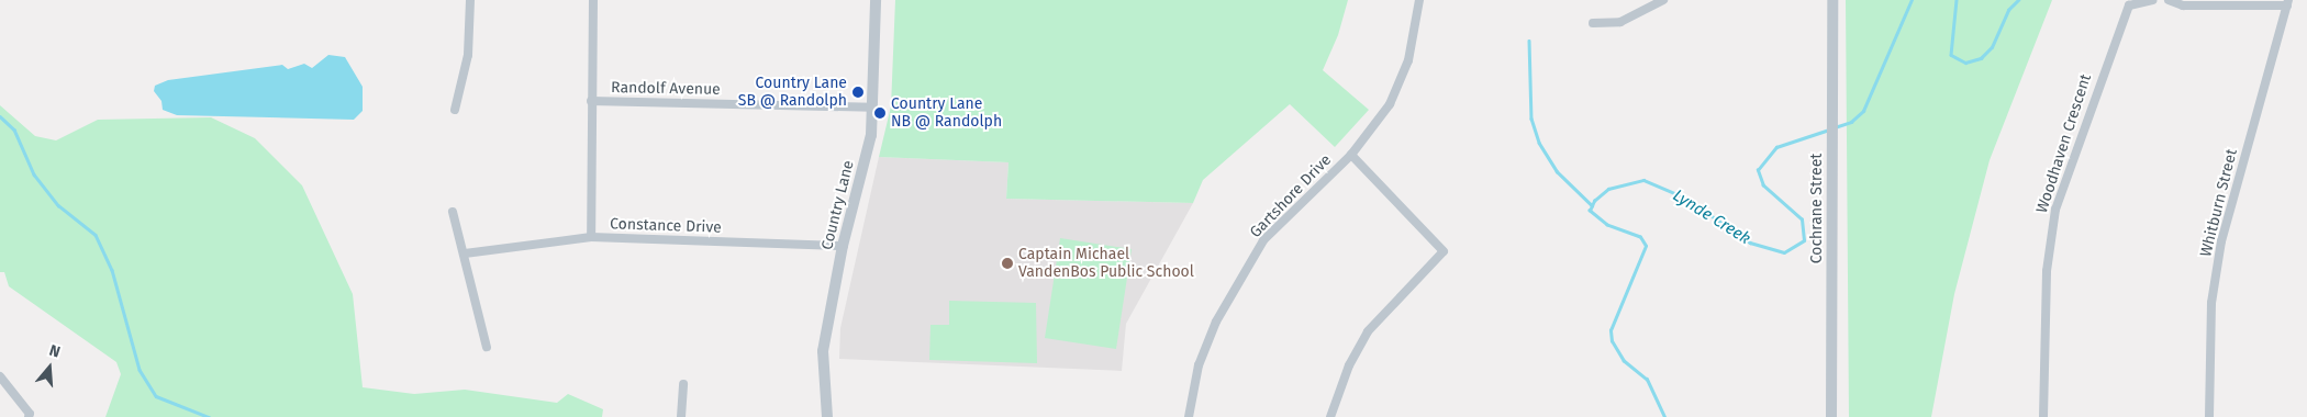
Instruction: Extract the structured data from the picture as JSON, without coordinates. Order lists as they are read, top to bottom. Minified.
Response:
{"streets":{"street":["Randolf Avenue","Woodhaven Crescent","Gartshore Drive","Whitburn Street","Country Lane","Cochrane Street","Constance Drive"]},"crossings":[["Randolf Avenue","Country Lane"],["Randolf Avenue","Constance Drive"],["Country Lane","Constance Drive"]],"water":["Lynde Creek"],"places":["Country Lane SB @ Randolph","Country Lane NB @ Randolph","Captain Michael VandenBos Public School"],"north":"top"}
